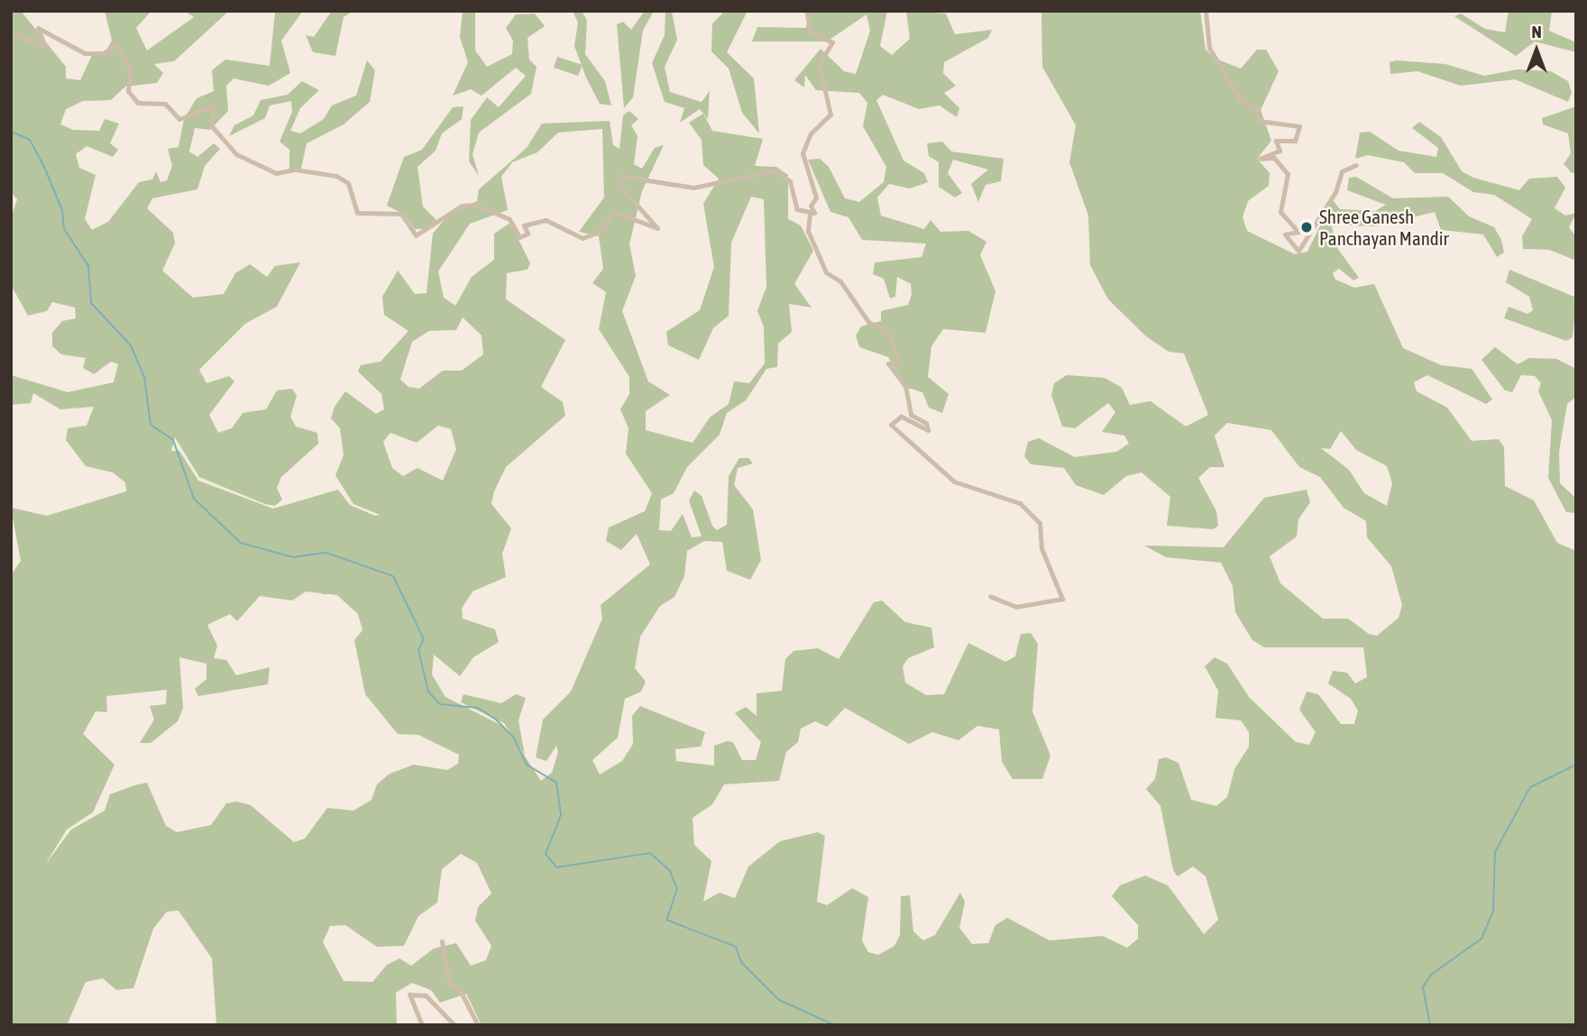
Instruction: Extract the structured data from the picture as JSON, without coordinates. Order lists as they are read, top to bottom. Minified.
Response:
{"places":["Shree Ganesh Panchayan Mandir"],"north":"top"}
